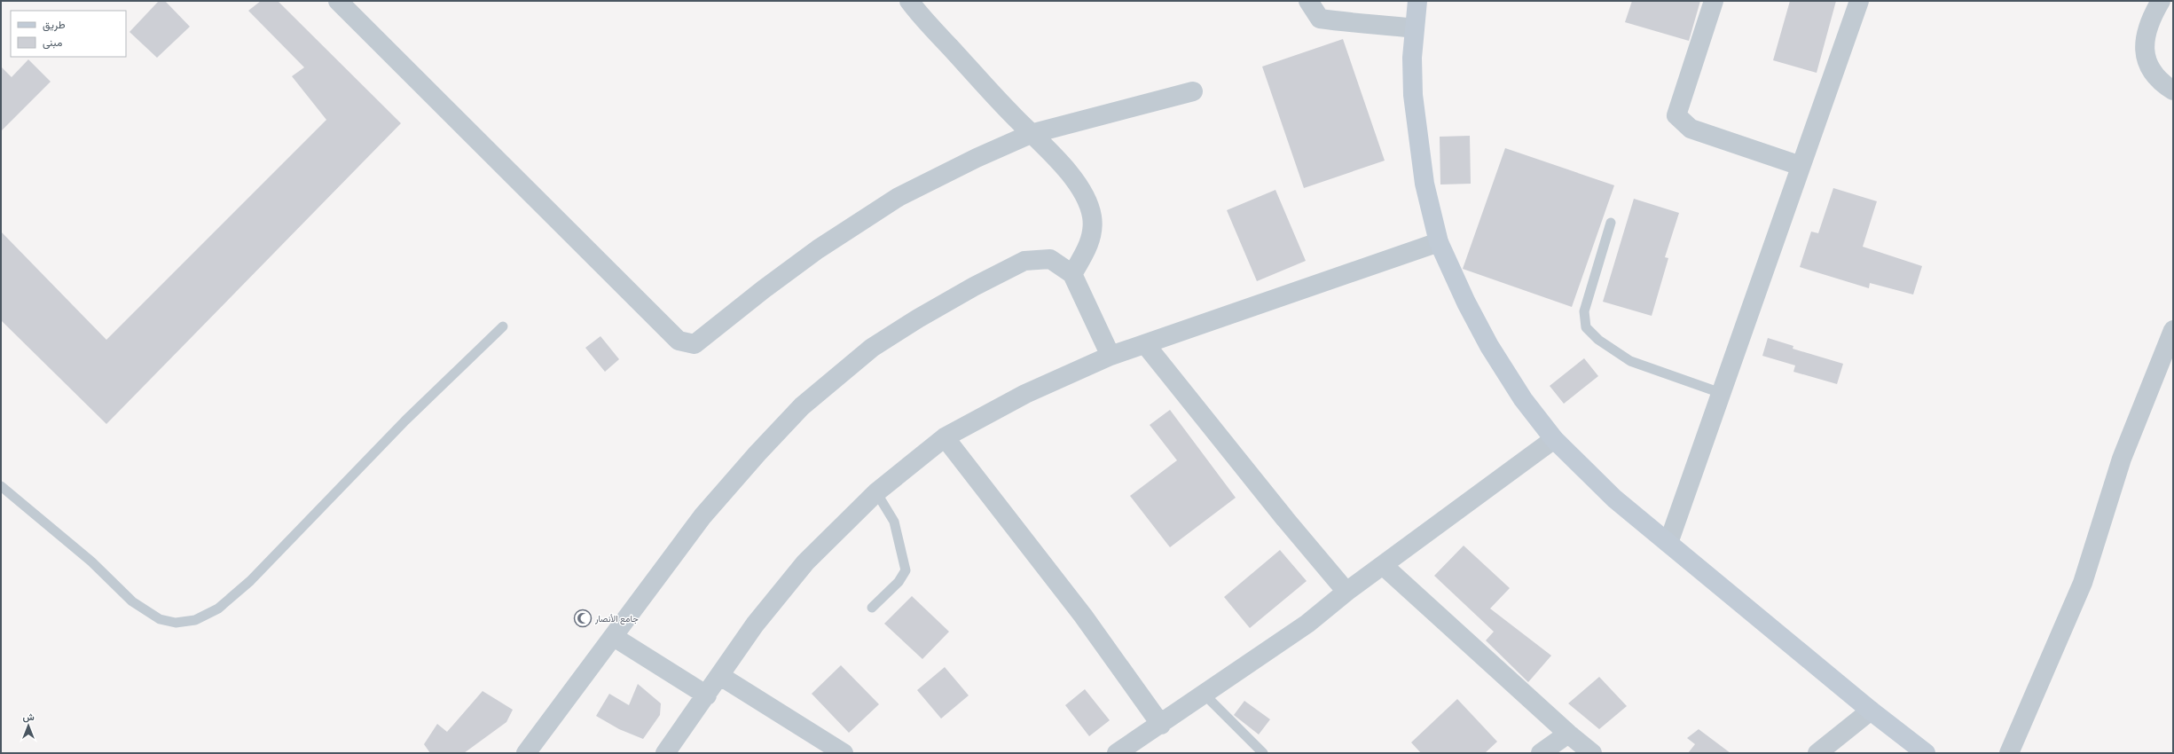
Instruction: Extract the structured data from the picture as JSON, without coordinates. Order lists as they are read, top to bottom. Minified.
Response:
{"places":{"mosque":["جامع الأنصار"]},"legend":["طريق","مبنى"],"north":"top"}
